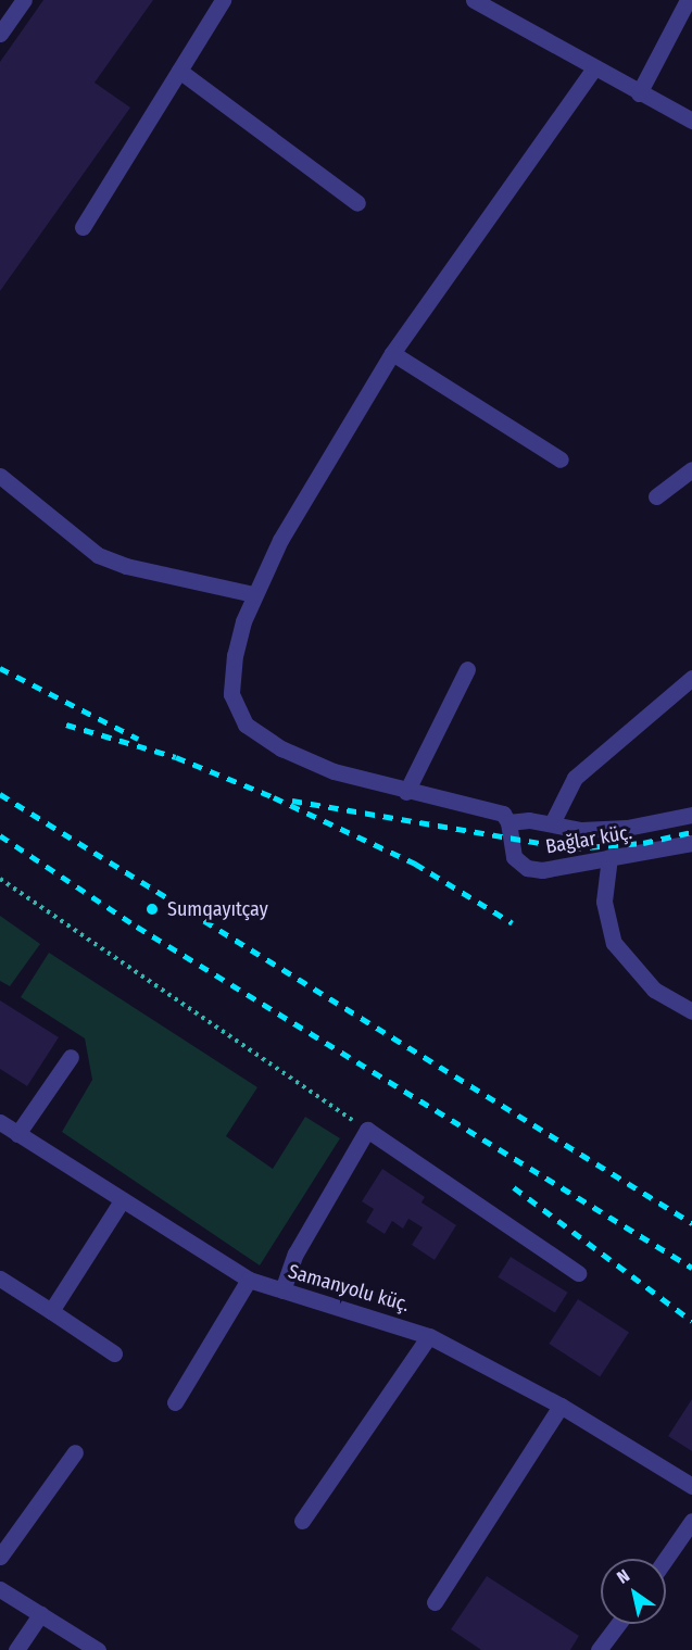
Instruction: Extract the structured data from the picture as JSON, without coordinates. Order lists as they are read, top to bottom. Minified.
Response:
{"streets":{"street":["Bağlar küç.","Samanyolu küç."]},"places":["Sumqayıtçay"],"north":"top left"}
